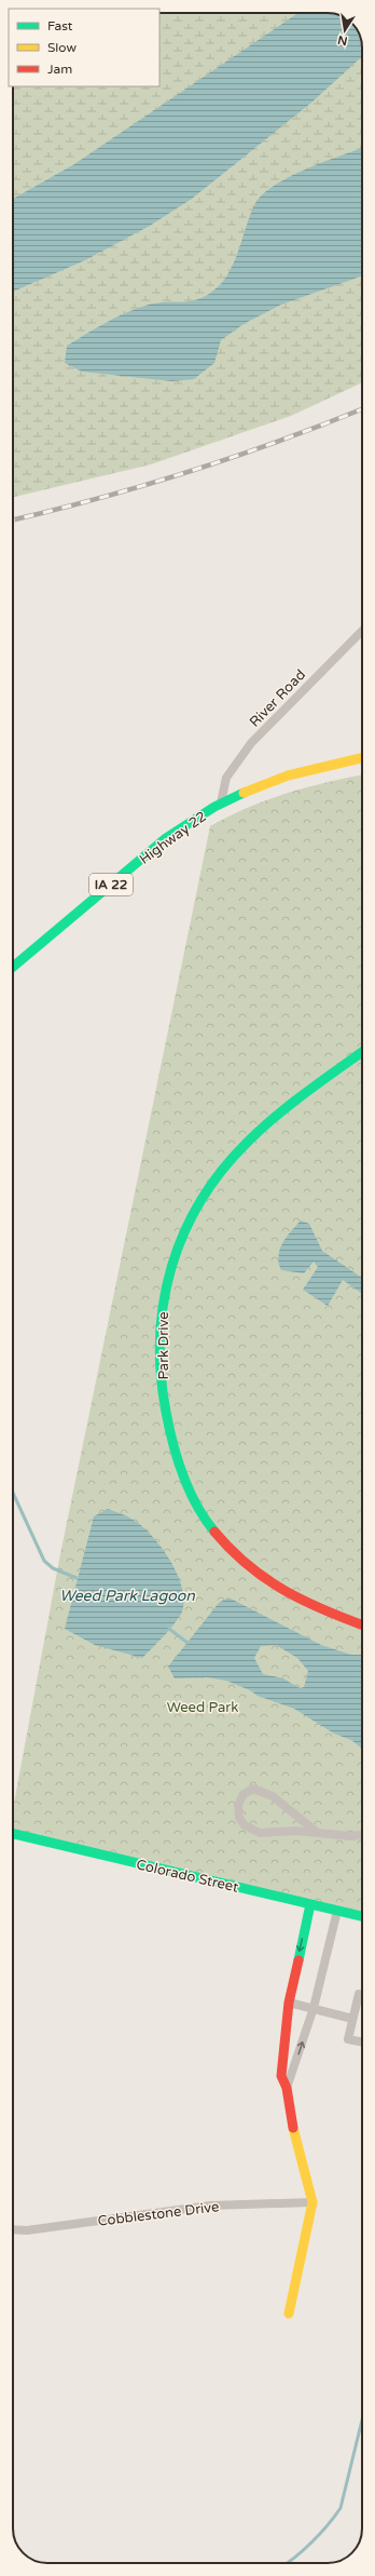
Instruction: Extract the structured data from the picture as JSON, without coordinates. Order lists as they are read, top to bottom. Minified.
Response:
{"streets":{"street":["River Road","Highway 22","IA 22","Park Drive","Colorado Street","Cobblestone Drive"]},"crossings":[["River Road","Highway 22"],["River Road","IA 22"],["Highway 22","IA 22"]],"water":["Weed Park Lagoon"],"parks":["Weed Park"],"legend":["Fast","Slow","Jam"],"north":"bottom"}
